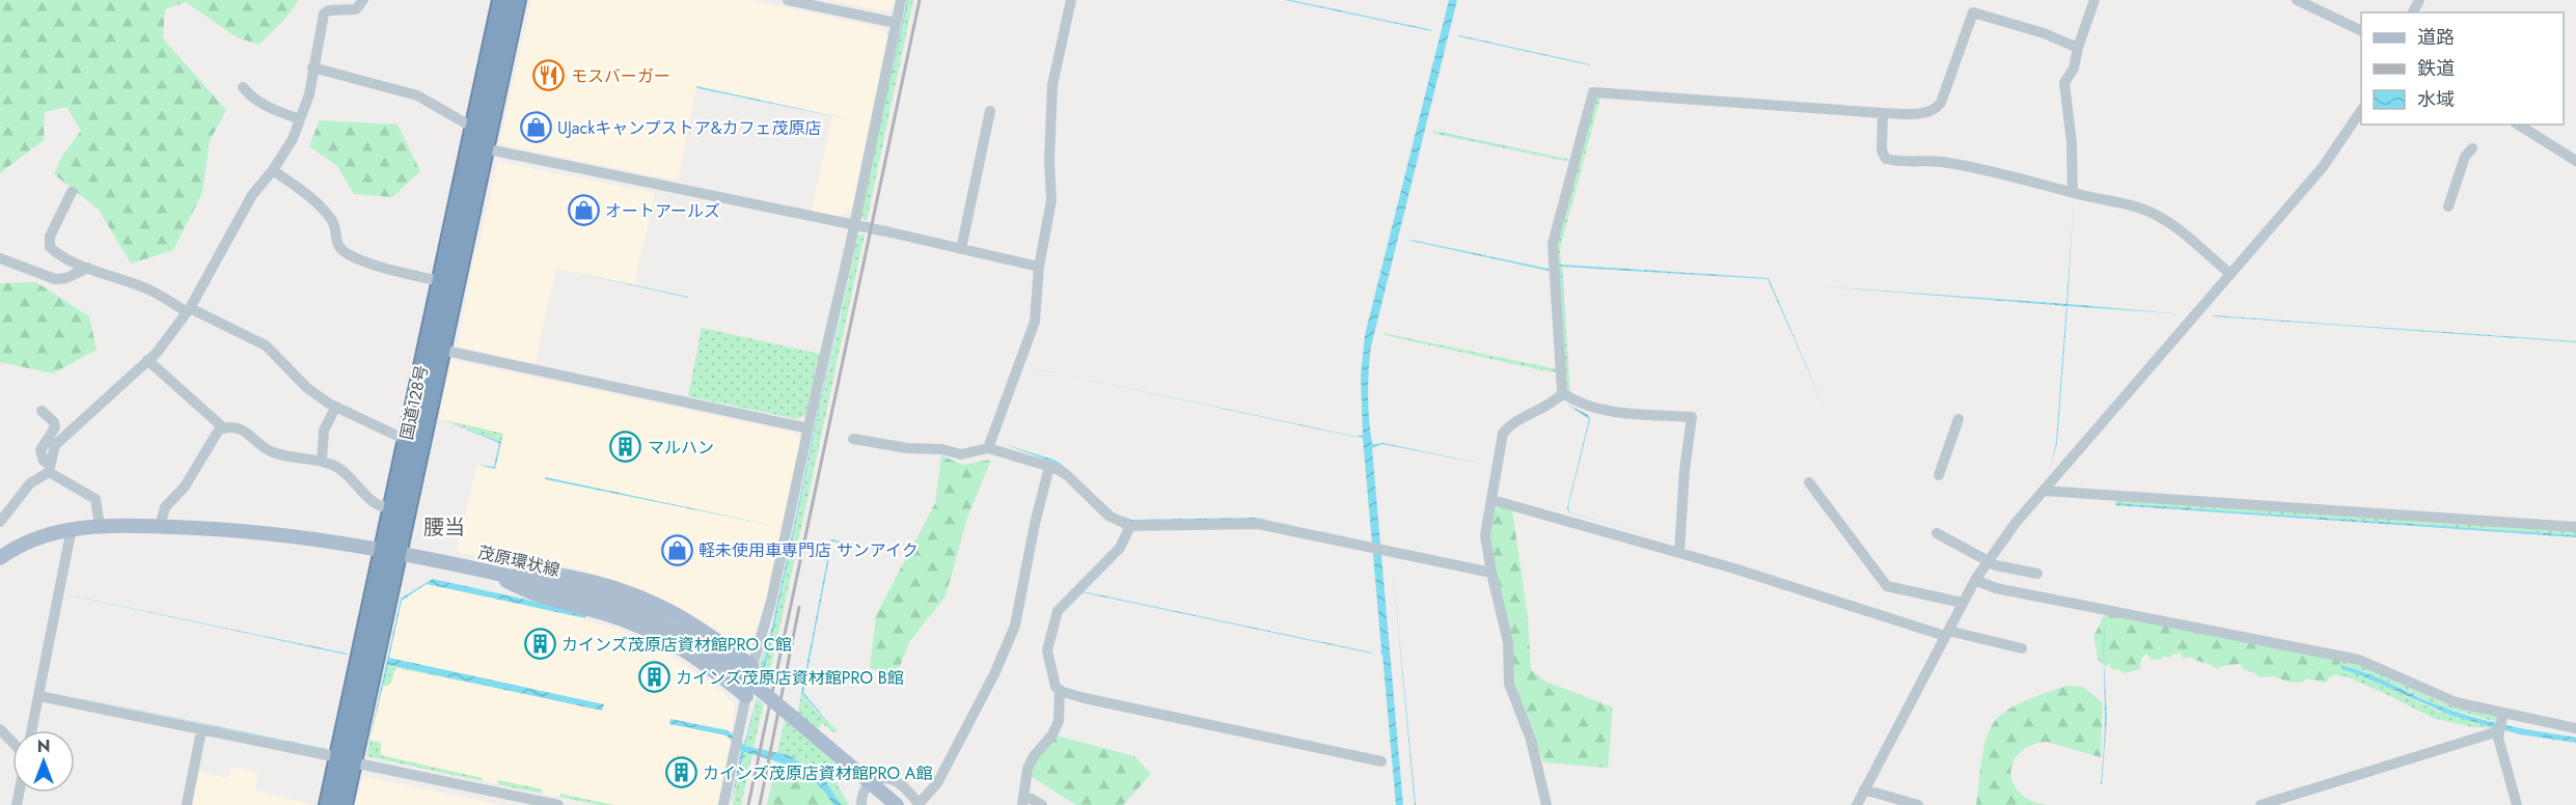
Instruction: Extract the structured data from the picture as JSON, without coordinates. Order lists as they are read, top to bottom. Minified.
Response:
{"streets":{"highway":["国道128号"],"main road":["茂原環状線"]},"crossings":[["国道128号","茂原環状線"]],"districts":["腰当"],"places":{"restaurant":["モスバーガー"],"shop":["UJackキャンプストア&カフェ茂原店","オートアールズ","軽未使用車専門店 サンアイク"],"building":["マルハン","カインズ茂原店資材館PRO C館","カインズ茂原店資材館PRO B館","カインズ茂原店資材館PRO A館"]},"legend":["道路","鉄道","水域"],"north":"top"}
